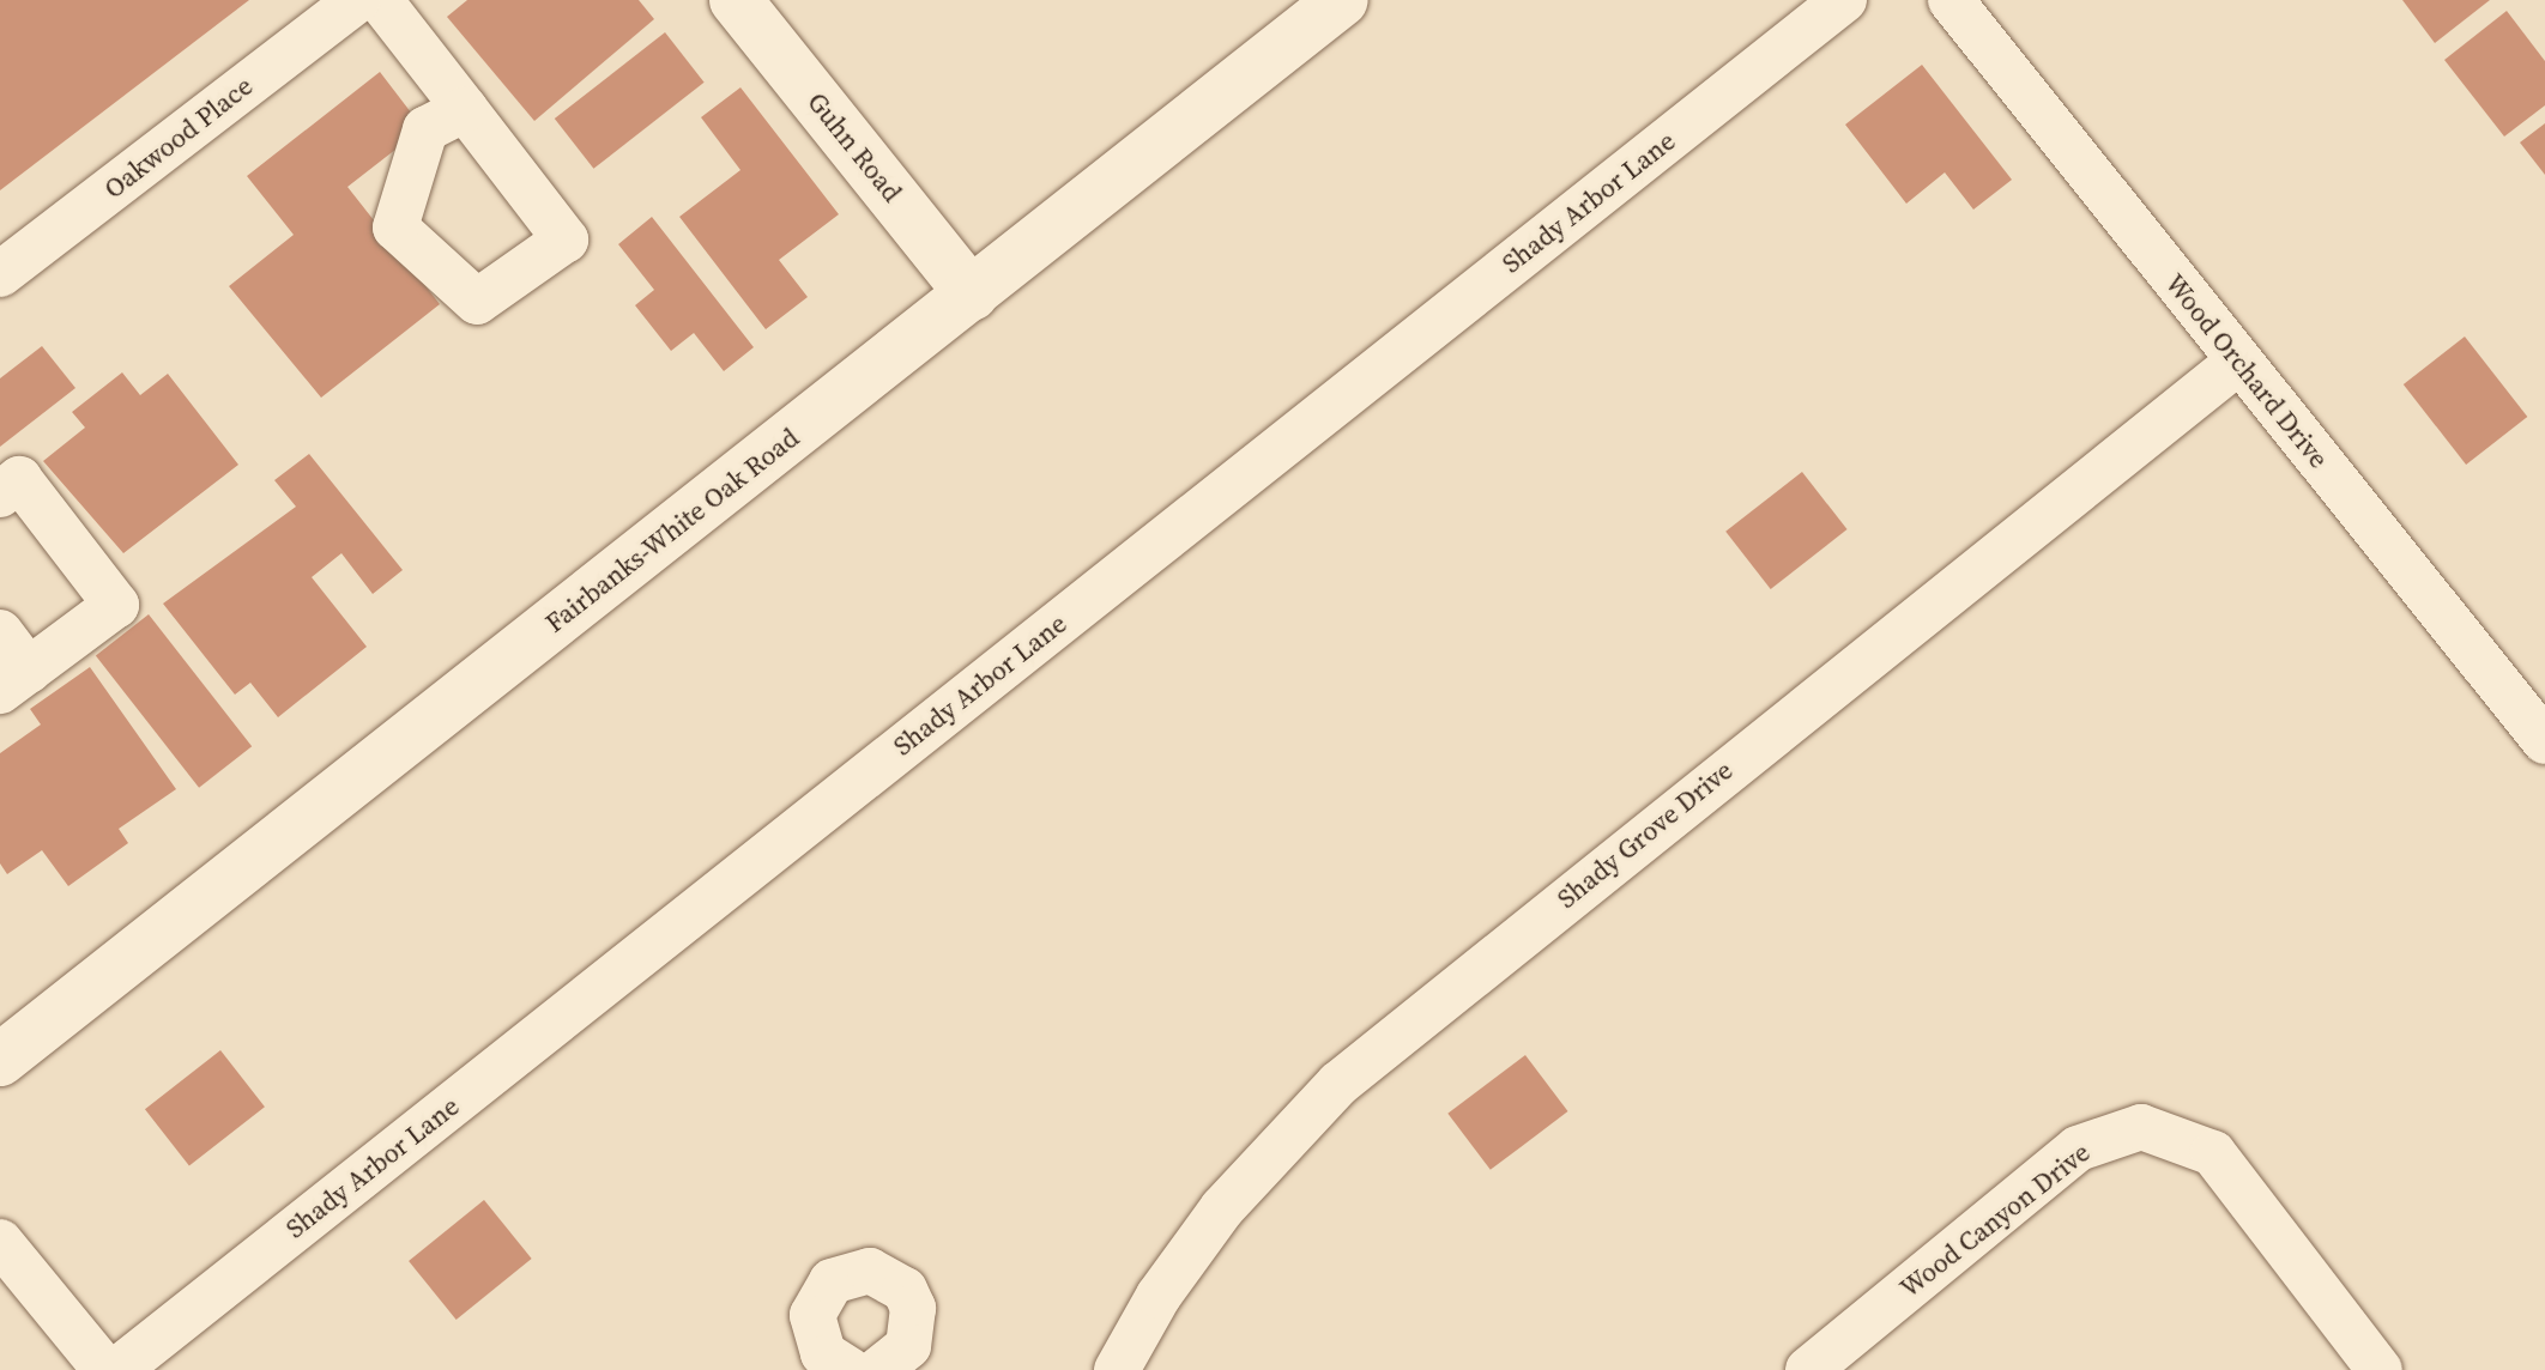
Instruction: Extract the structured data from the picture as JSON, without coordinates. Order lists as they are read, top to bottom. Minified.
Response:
{"streets":{"street":["Oakwood Place","Guhn Road","Shady Arbor Lane","Wood Orchard Drive","Fairbanks-White Oak Road","Shady Grove Drive","Wood Canyon Drive"]},"crossings":[["Guhn Road","Fairbanks-White Oak Road"],["Wood Orchard Drive","Shady Grove Drive"]]}
